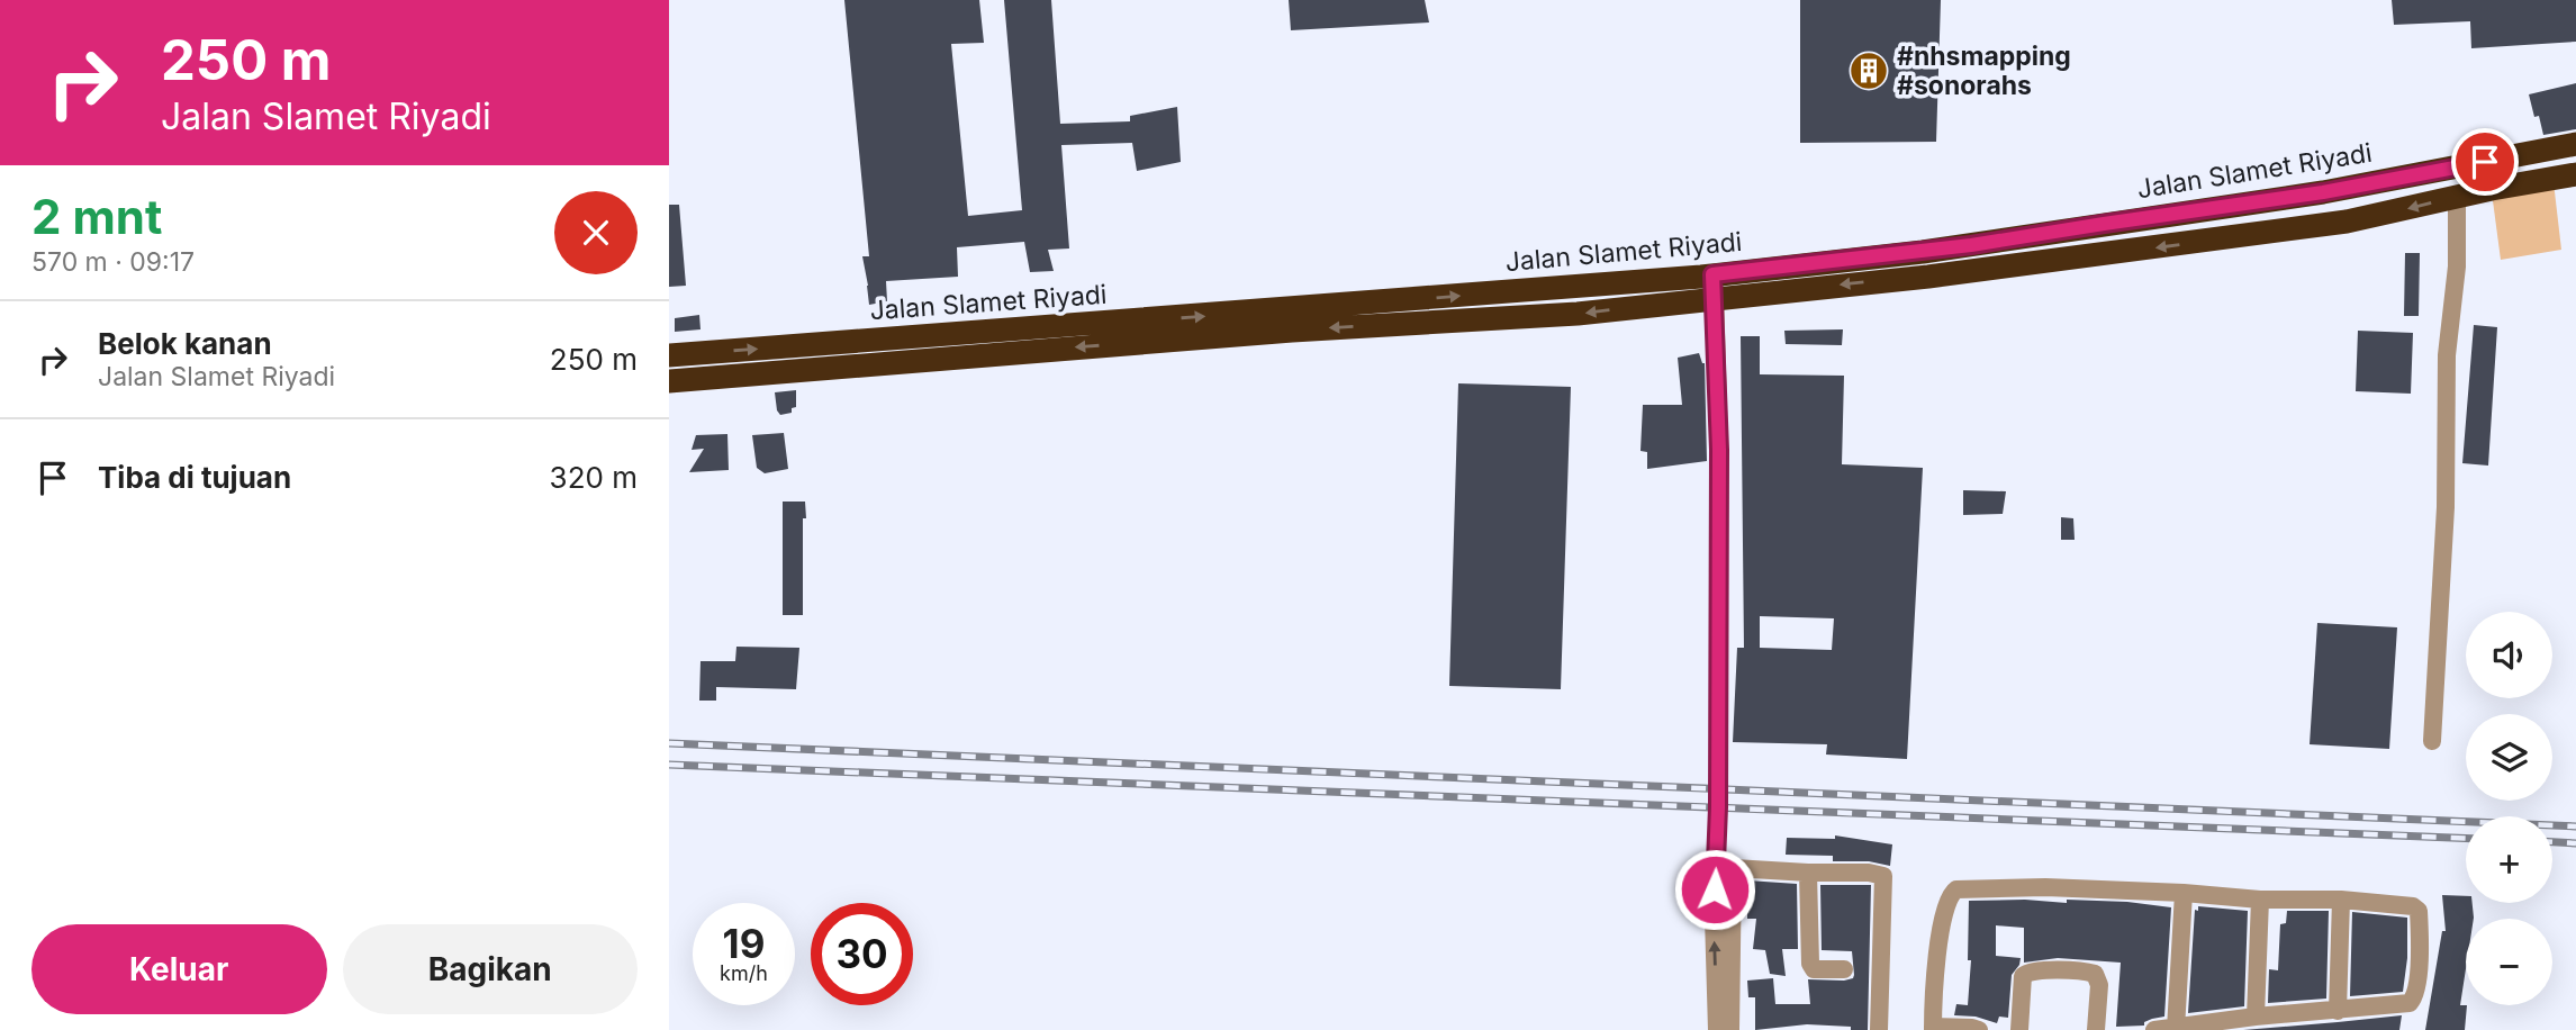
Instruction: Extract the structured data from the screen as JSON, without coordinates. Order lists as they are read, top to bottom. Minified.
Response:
{"streets":{"highway":["Jalan Slamet Riyadi"]},"places":{"building":["#nhsmapping #sonorahs"]},"page":{"turn":["250 m","Jalan Slamet Riyadi"],"heading":["2 mnt","570 m · 09:17"],"list":[{"name":"Belok kanan","note":"Jalan Slamet Riyadi","value":"250 m"},{"name":"Tiba di tujuan","value":"320 m"}],"map_buttons":["+","−"],"speed":"19 km/h","limit":"30","buttons":["Keluar","Bagikan"]}}
